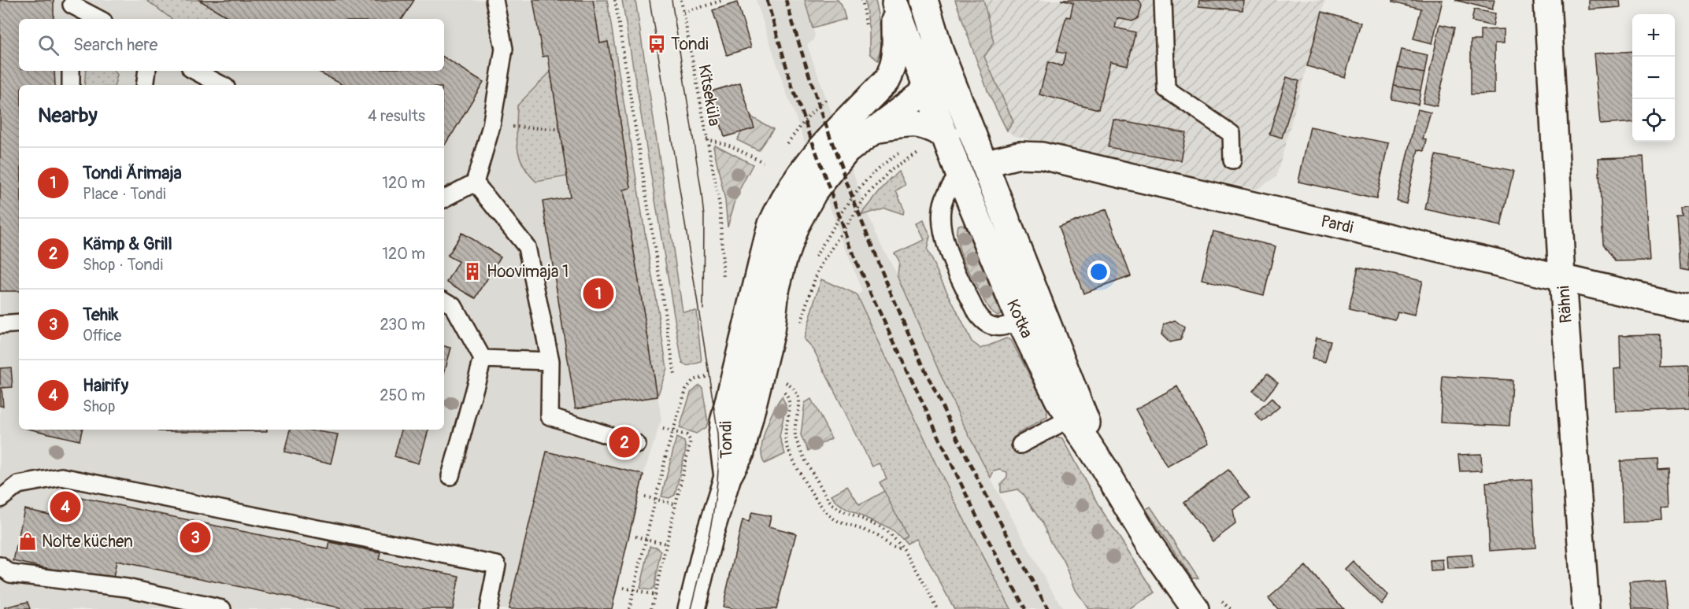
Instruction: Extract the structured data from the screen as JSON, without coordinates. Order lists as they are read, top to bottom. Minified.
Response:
{"streets":{"street":["Pardi","Rähni","Kotka","Tondi"],"path":["Kitseküla"]},"crossings":[["Pardi","Rähni"],["Kotka","Tondi"]],"places":{"bus stop":["Tondi"],"building":["Hoovimaja 1"],"shop":["Nolte küchen"]},"page":{"map_buttons":["+","−"],"search":"Search here","heading":["Nearby","4 results"],"list":[{"mark":"1","name":"Tondi Ärimaja","note":"Place · Tondi","value":"120 m"},{"mark":"2","name":"Kämp & Grill","note":"Shop · Tondi","value":"120 m"},{"mark":"3","name":"Tehik","note":"Office","value":"230 m"},{"mark":"4","name":"Hairify","note":"Shop","value":"250 m"}],"pins":["1","2","4","3"]}}
